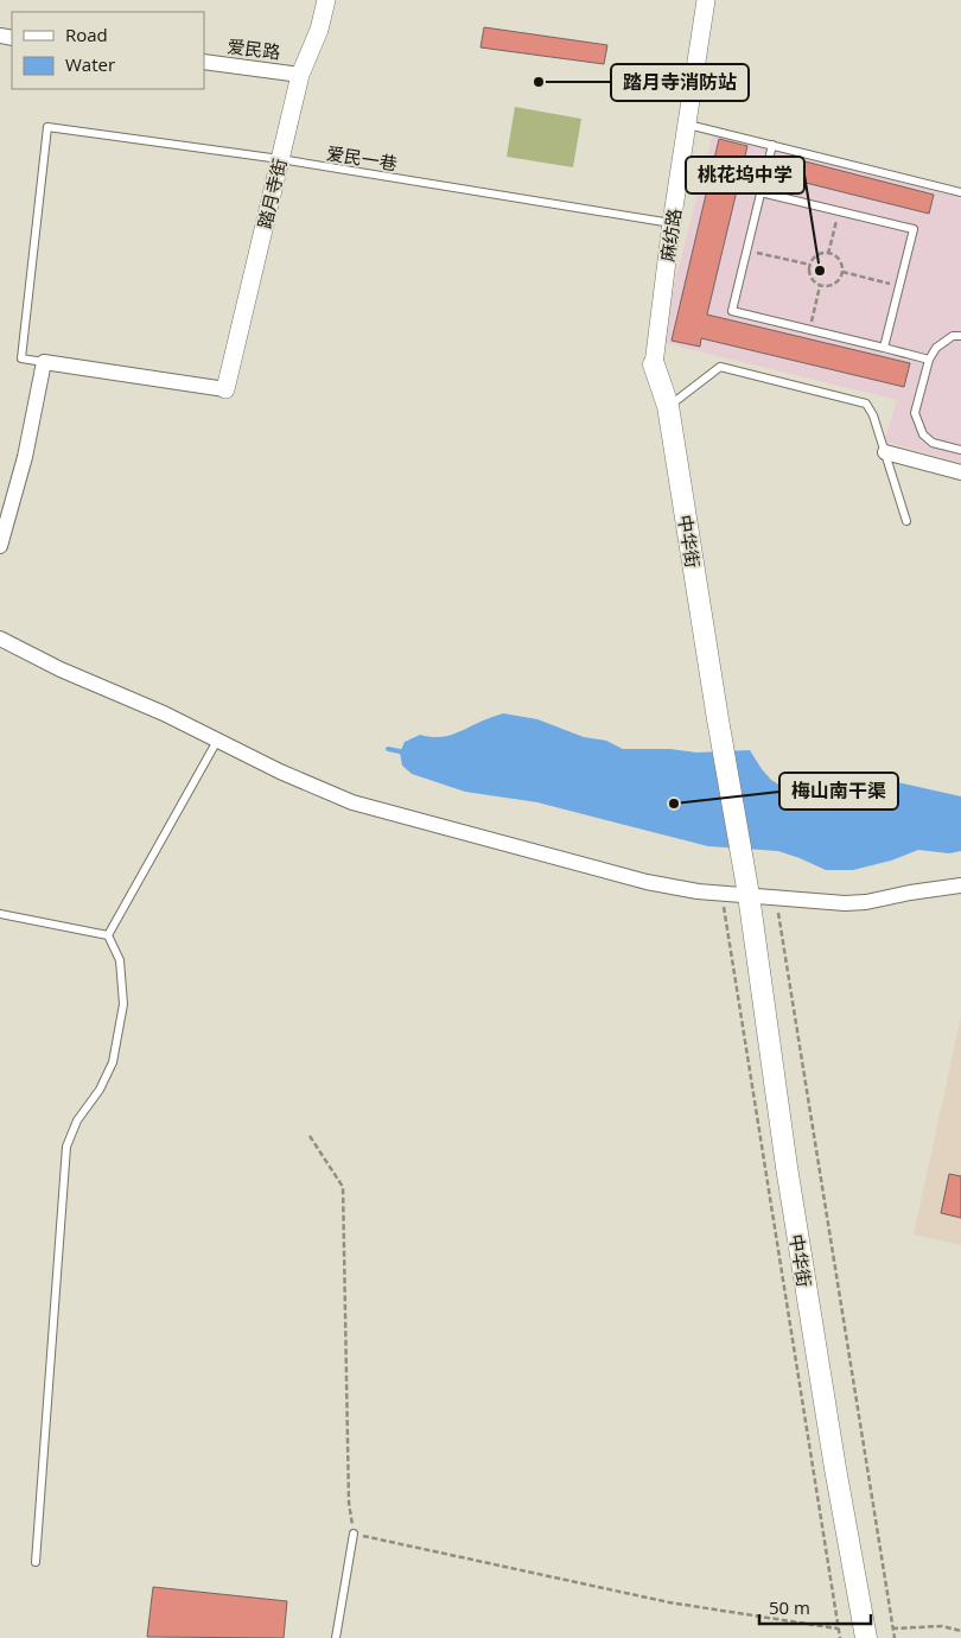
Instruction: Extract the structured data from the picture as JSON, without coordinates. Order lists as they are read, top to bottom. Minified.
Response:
{"streets":{"main road":["中华街"],"street":["爱民路","踏月寺街","麻纺路"],"lane":["爱民一巷"]},"crossings":[["爱民路","踏月寺街"],["爱民一巷","踏月寺街"],["爱民一巷","麻纺路"],["麻纺路","中华街"]],"places":["踏月寺消防站","桃花坞中学","梅山南干渠"],"legend":["Road","Water"],"scale_bar":"50 m"}
